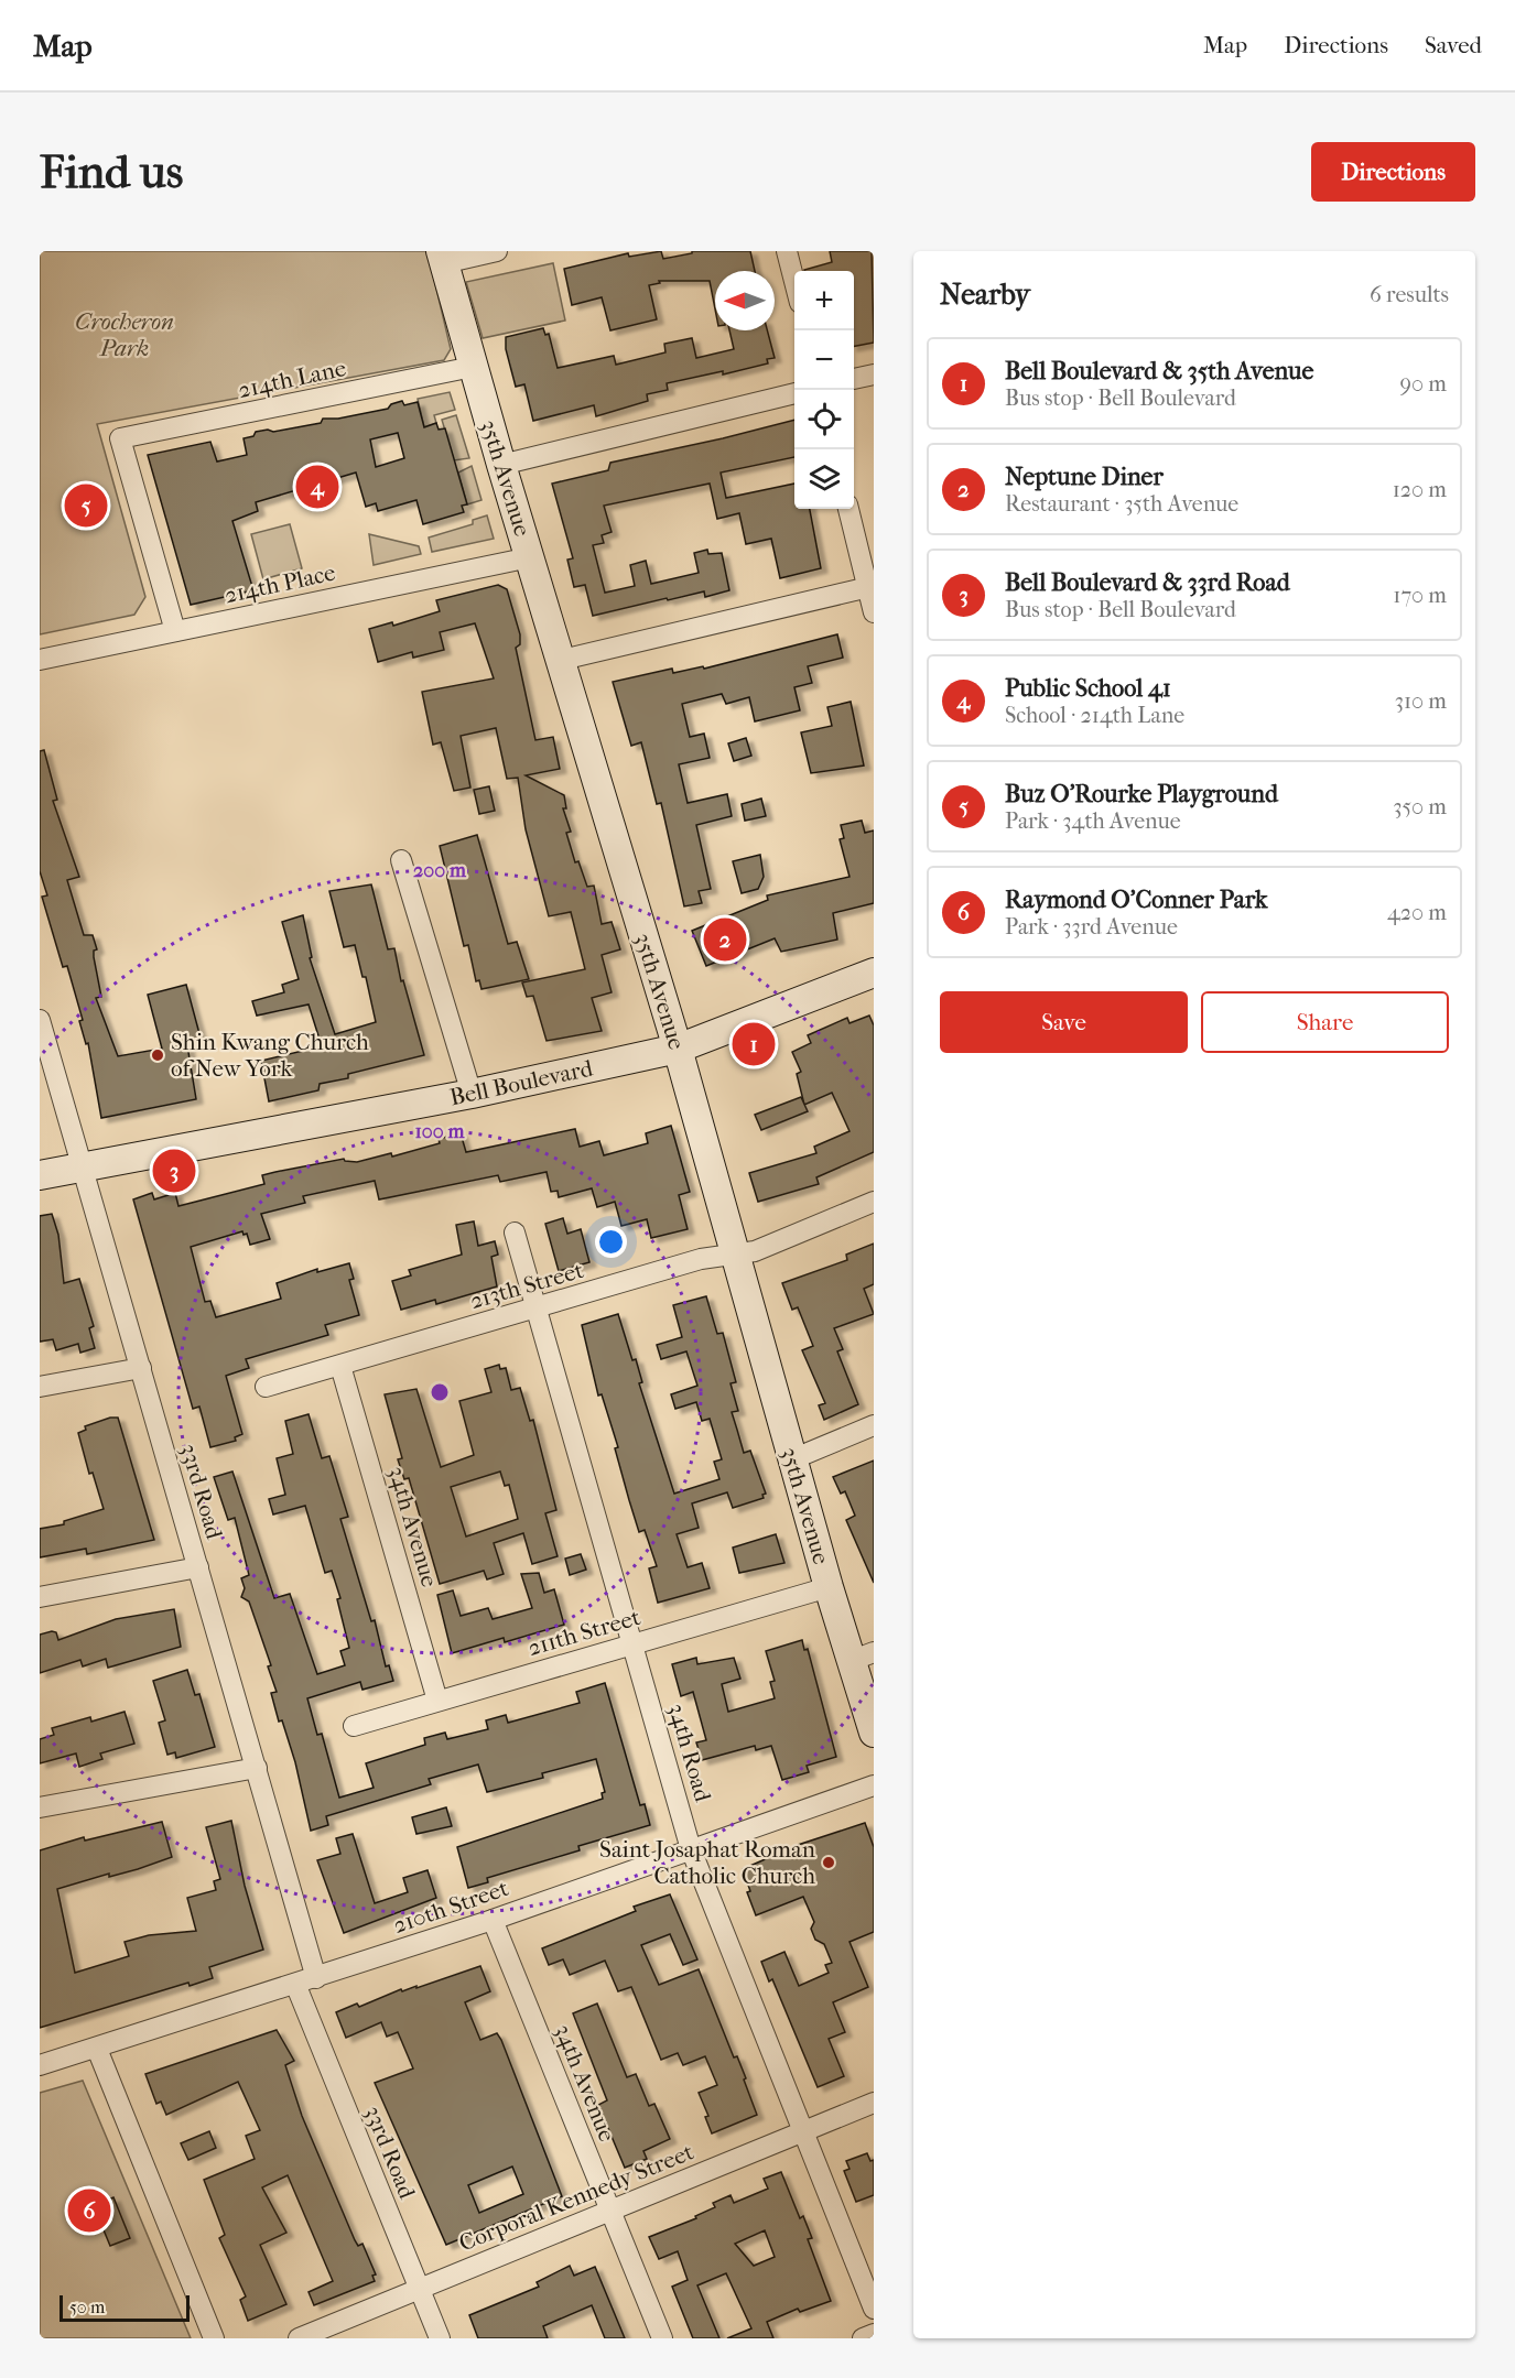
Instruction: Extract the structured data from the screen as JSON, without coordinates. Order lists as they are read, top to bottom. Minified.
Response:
{"streets":{"street":["214th Lane","35th Avenue","214th Place","Bell Boulevard","213th Street","33rd Road","34th Avenue","211th Street","34th Road","210th Street","Corporal Kennedy Street"]},"crossings":[["214th Lane","35th Avenue"],["214th Lane","214th Place"],["35th Avenue","214th Place"],["35th Avenue","Bell Boulevard"],["35th Avenue","213th Street"],["35th Avenue","211th Street"],["Bell Boulevard","33rd Road"],["213th Street","34th Avenue"],["213th Street","34th Road"],["33rd Road","210th Street"],["33rd Road","Corporal Kennedy Street"],["34th Avenue","211th Street"],["34th Avenue","210th Street"],["34th Avenue","Corporal Kennedy Street"],["211th Street","34th Road"],["34th Road","210th Street"],["34th Road","Corporal Kennedy Street"]],"parks":["Crocheron Park"],"places":["Shin Kwang Church of New York","Saint Josaphat Roman Catholic Church"],"scale_bar":"50 m","north":"left","page":{"header":"Map","nav":["Map","Directions","Saved"],"buttons":["Directions",["Save","Share"]],"title":"Find us","heading":["Nearby","6 results"],"map_buttons":["+","−"],"list":[{"mark":"1","name":"Bell Boulevard & 35th Avenue","note":"Bus stop · Bell Boulevard","value":"90 m"},{"mark":"2","name":"Neptune Diner","note":"Restaurant · 35th Avenue","value":"120 m"},{"mark":"3","name":"Bell Boulevard & 33rd Road","note":"Bus stop · Bell Boulevard","value":"170 m"},{"mark":"4","name":"Public School 41","note":"School · 214th Lane","value":"310 m"},{"mark":"5","name":"Buz O'Rourke Playground","note":"Park · 34th Avenue","value":"350 m"},{"mark":"6","name":"Raymond O'Conner Park","note":"Park · 33rd Avenue","value":"420 m"}],"pins":["4","5","2","1","3","6"],"scale":"50 m"},"rings":["200 m","100 m"]}
